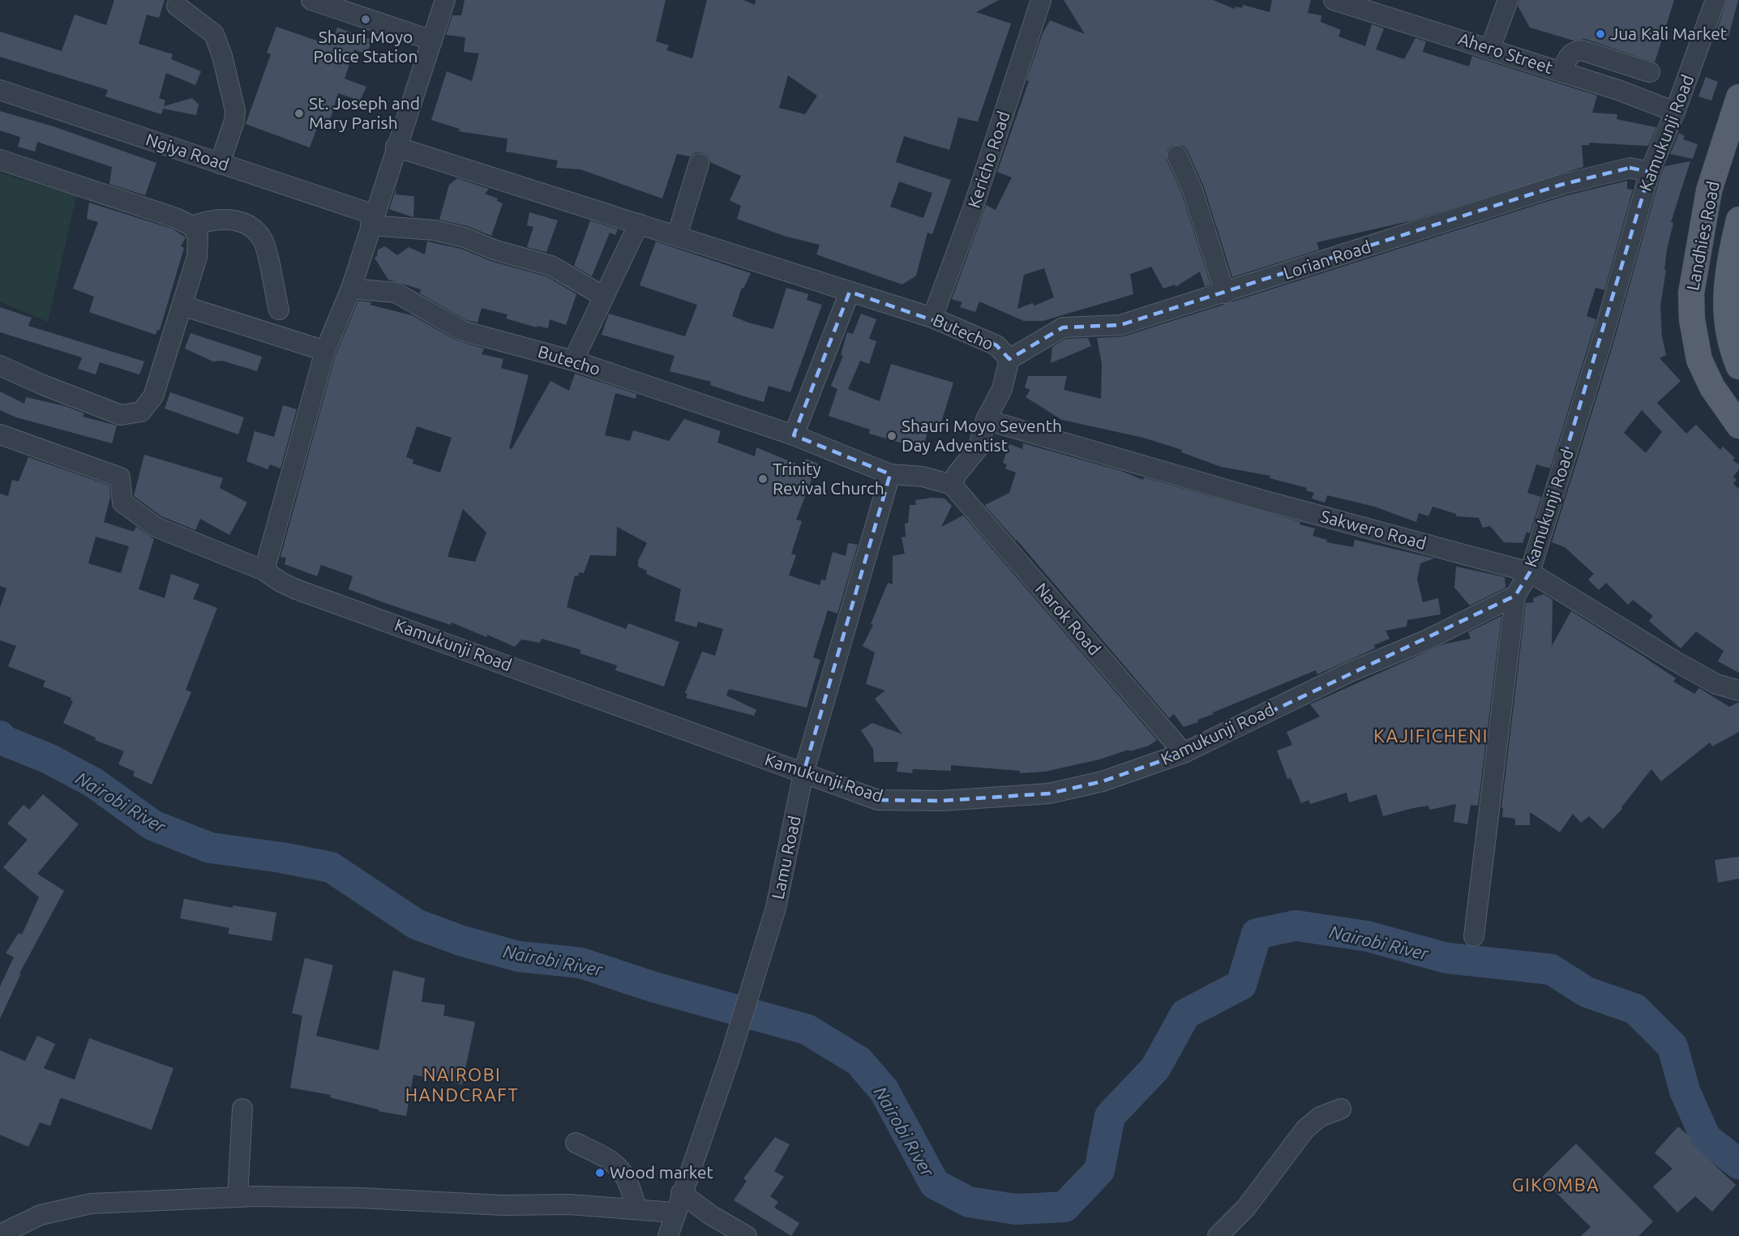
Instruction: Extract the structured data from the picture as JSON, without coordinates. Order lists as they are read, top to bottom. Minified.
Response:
{"streets":{"main road":["Landhies Road"],"street":["Ahero Street","Kamukunji Road","Ngiya Road","Kericho Road","Lorian Road","Butecho","Sakwero Road","Narok Road","Lamu Road"]},"crossings":[["Ahero Street","Kamukunji Road"],["Kamukunji Road","Lorian Road"],["Kamukunji Road","Sakwero Road"],["Kamukunji Road","Narok Road"],["Kamukunji Road","Lamu Road"],["Kericho Road","Butecho"],["Lorian Road","Butecho"],["Butecho","Sakwero Road"],["Butecho","Narok Road"],["Butecho","Lamu Road"]],"districts":["KAJIFICHENI","NAIROBI HANDCRAFT","GIKOMBA"],"water":["Nairobi River"],"places":["Shauri Moyo Police Station","Jua Kali Market","St. Joseph and Mary Parish","Shauri Moyo Seventh Day Adventist","Trinity Revival Church","Wood market"]}
